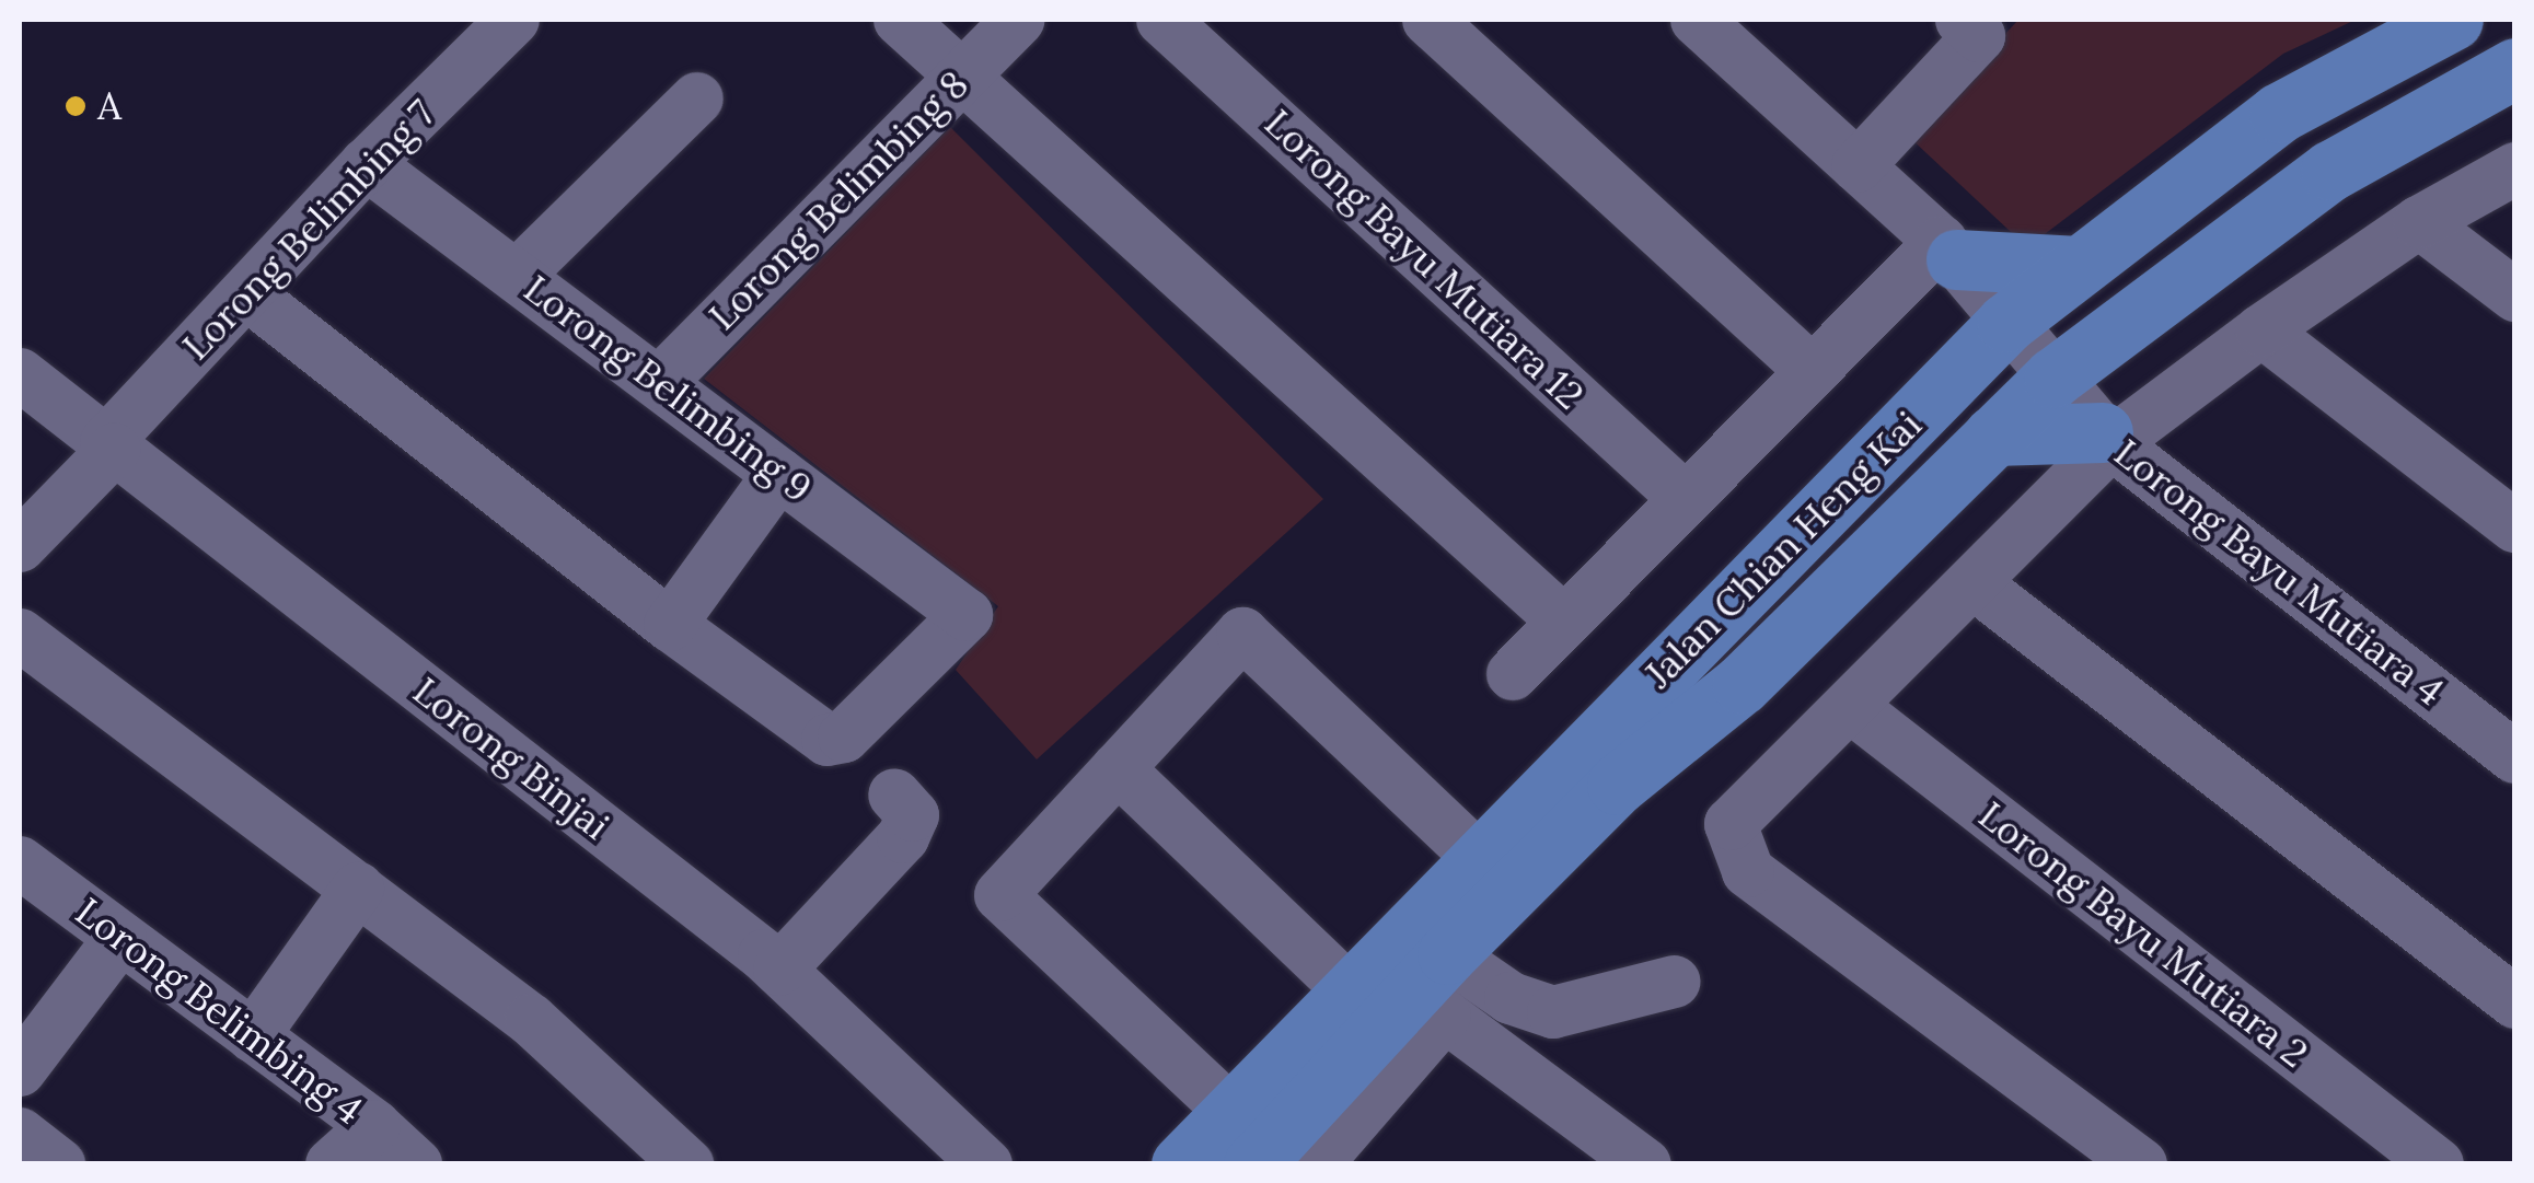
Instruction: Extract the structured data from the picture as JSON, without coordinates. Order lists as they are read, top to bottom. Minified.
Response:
{"streets":{"main road":["Jalan Chian Heng Kai"],"street":["Lorong Belimbing 8","Lorong Belimbing 7","Lorong Bayu Mutiara 12","Lorong Belimbing 9","Lorong Bayu Mutiara 4","Lorong Binjai","Lorong Bayu Mutiara 2","Lorong Belimbing 4"]},"crossings":[["Lorong Belimbing 8","Lorong Belimbing 9"],["Lorong Belimbing 7","Lorong Belimbing 9"],["Lorong Belimbing 7","Lorong Binjai"],["Jalan Chian Heng Kai","Lorong Bayu Mutiara 4"]],"places":["A"]}
